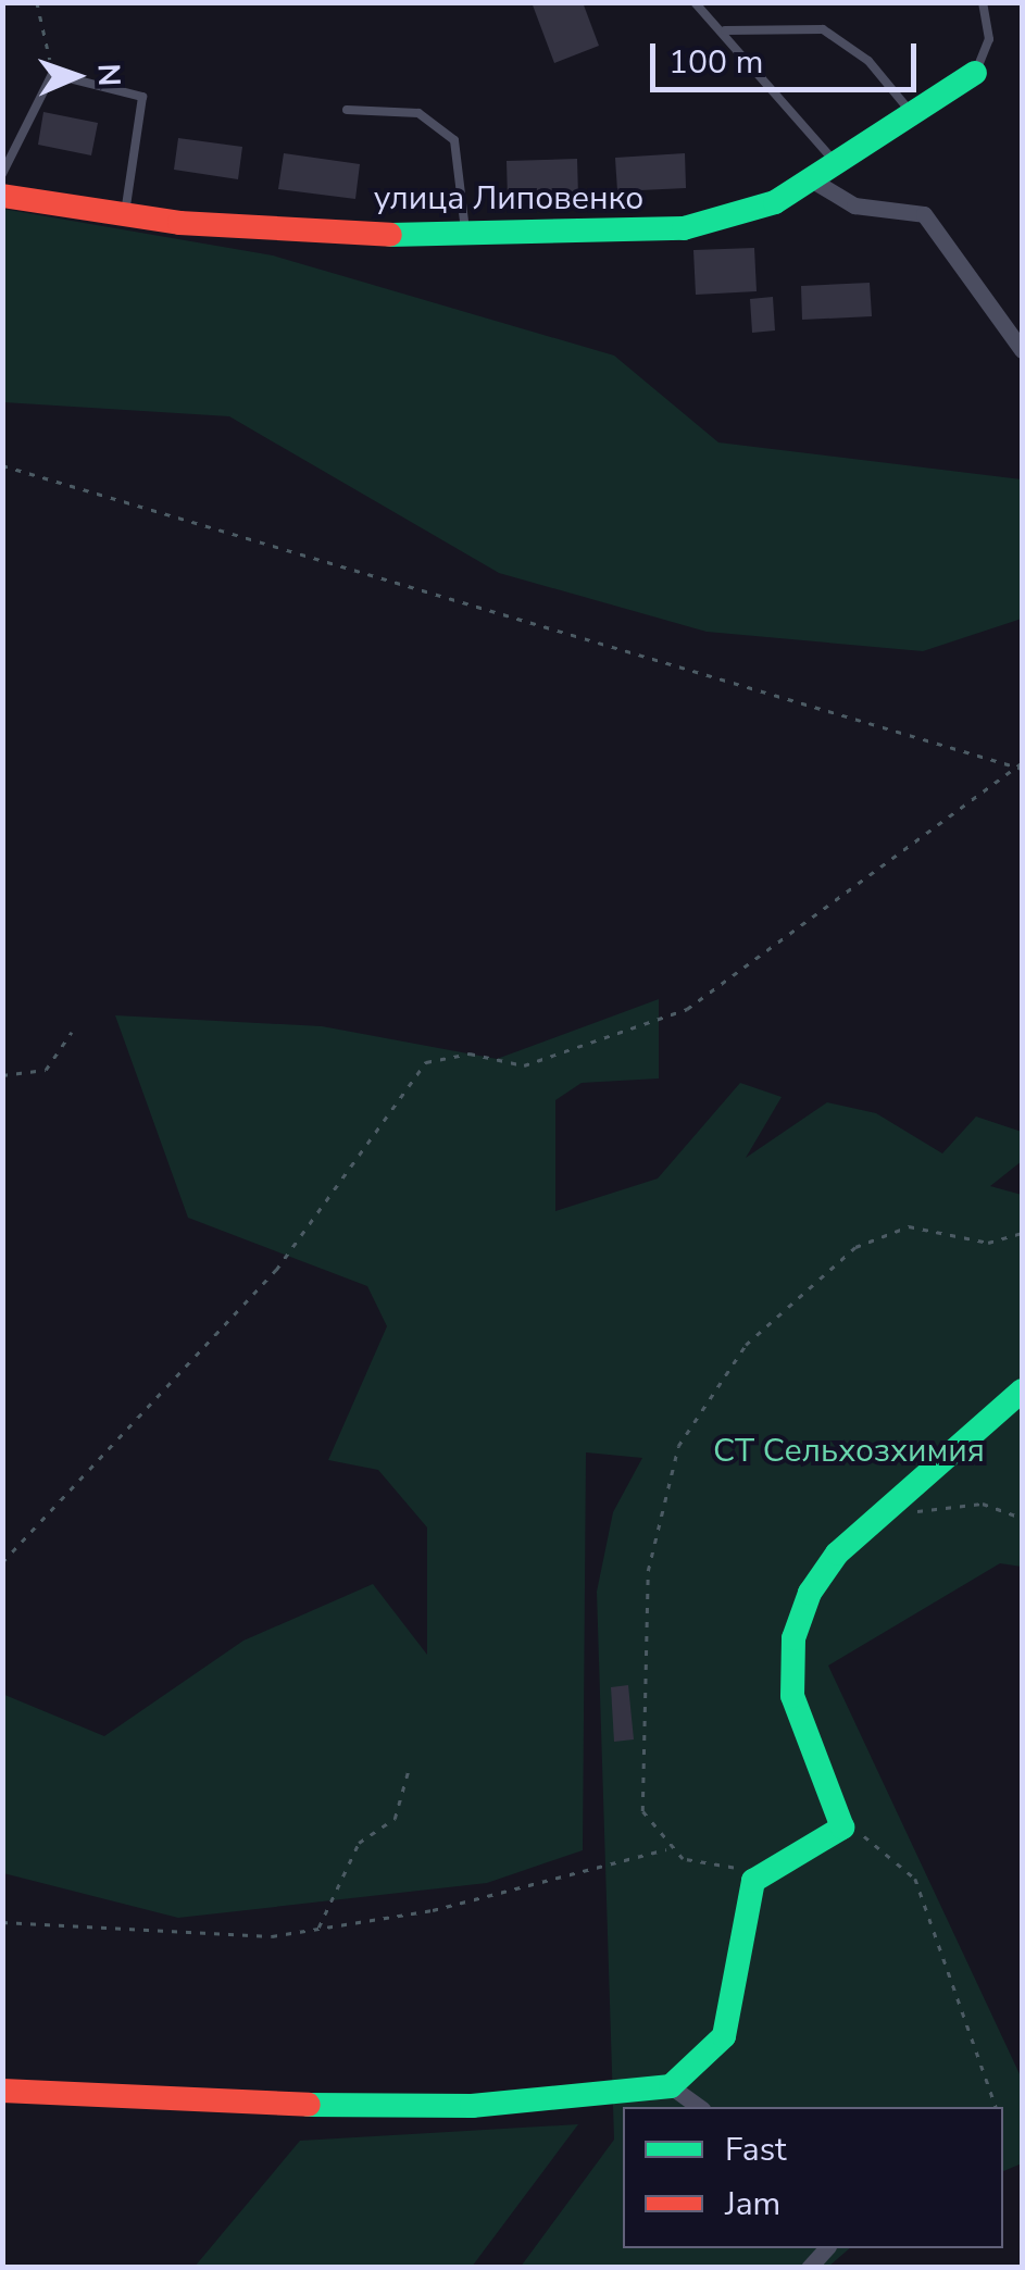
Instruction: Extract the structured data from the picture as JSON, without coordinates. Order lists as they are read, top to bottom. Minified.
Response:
{"streets":{"street":["улица Липовенко"]},"parks":["СТ Сельхозхимия"],"legend":["Fast","Jam"],"scale_bar":"100 m","north":"right"}
